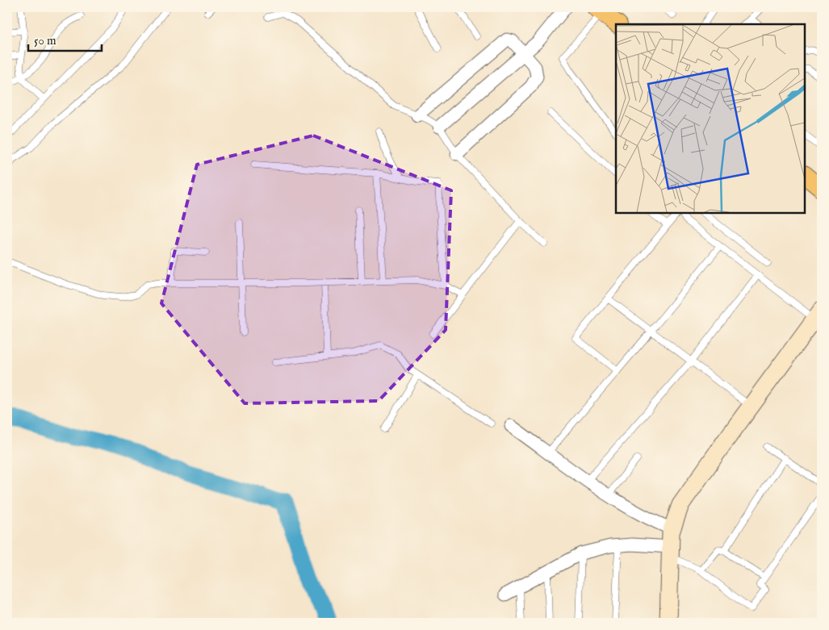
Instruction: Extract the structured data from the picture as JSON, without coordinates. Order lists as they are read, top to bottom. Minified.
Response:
{"scale_bar":"50 m"}
